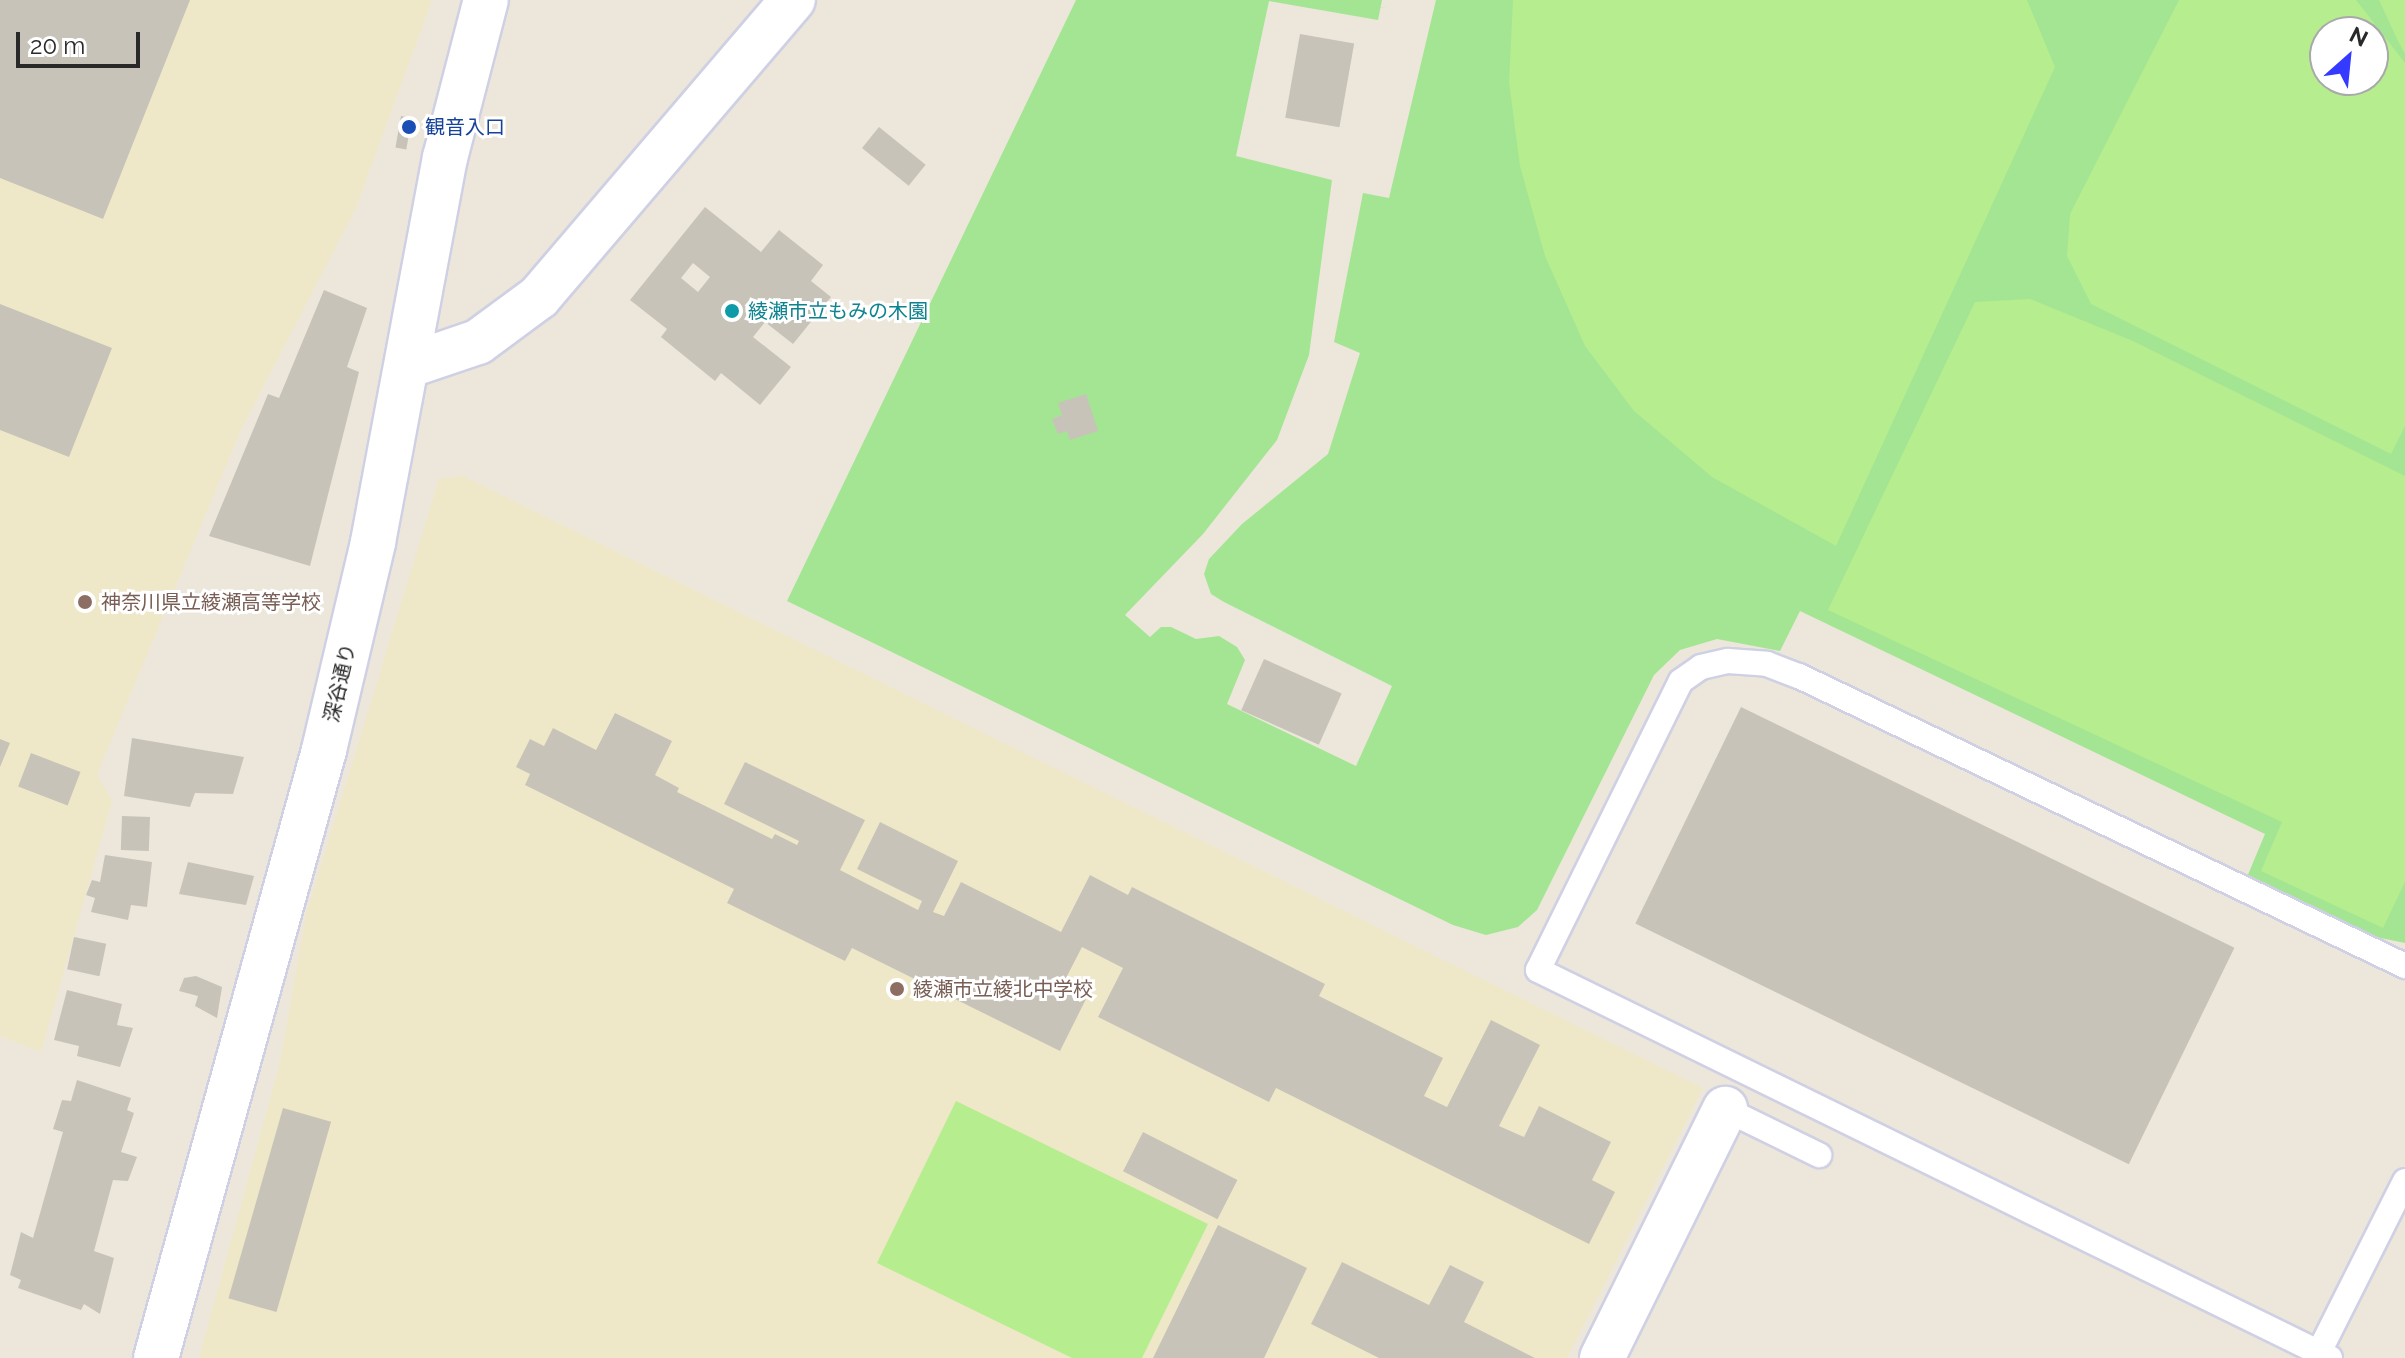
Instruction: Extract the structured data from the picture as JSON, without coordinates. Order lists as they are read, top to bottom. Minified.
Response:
{"streets":{"street":["深谷通り"]},"places":["観音入口","綾瀬市立もみの木園","神奈川県立綾瀬高等学校","綾瀬市立綾北中学校"],"scale_bar":"20 m","north":"top right"}
